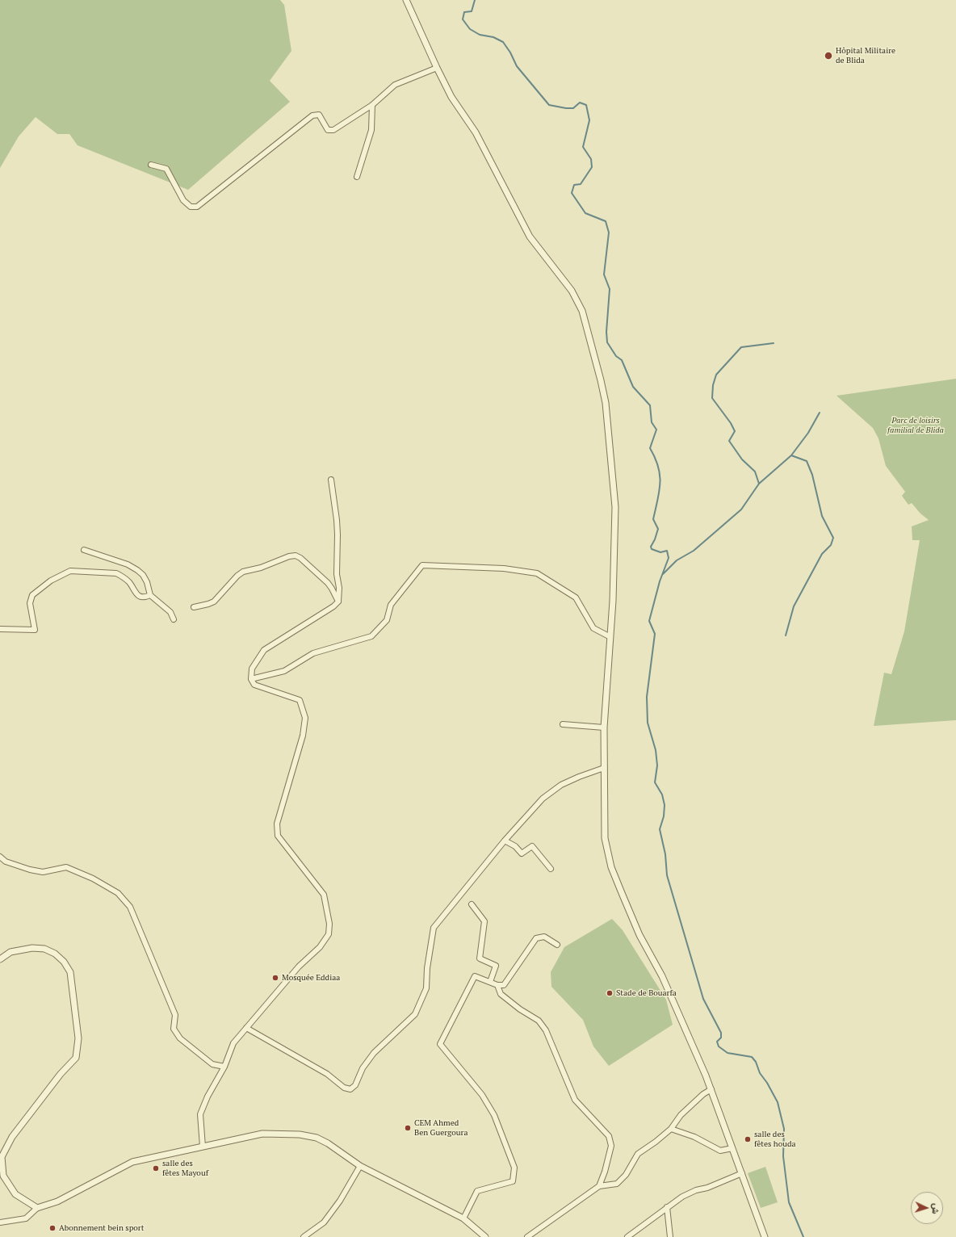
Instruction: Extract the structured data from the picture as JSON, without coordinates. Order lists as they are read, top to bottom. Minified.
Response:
{"parks":["Parc de loisirs familial de Blida"],"places":["Hôpital Militaire de Blida","Mosquée Eddiaa","Stade de Bouarfa","CEM Ahmed Ben Guergoura","salle des fêtes houda","salle des fêtes Mayouf","Abonnement bein sport"],"north":"right"}
